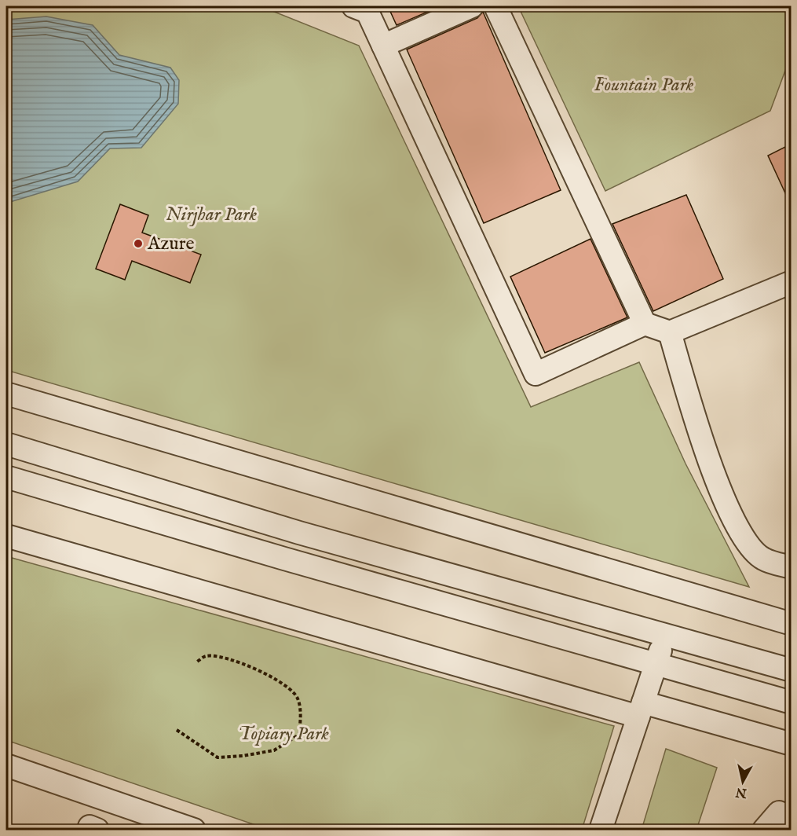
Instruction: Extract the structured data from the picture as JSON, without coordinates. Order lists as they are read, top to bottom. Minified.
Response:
{"parks":["Fountain Park","Nirjhar Park","Topiary Park"],"places":["Azure"],"north":"bottom"}
